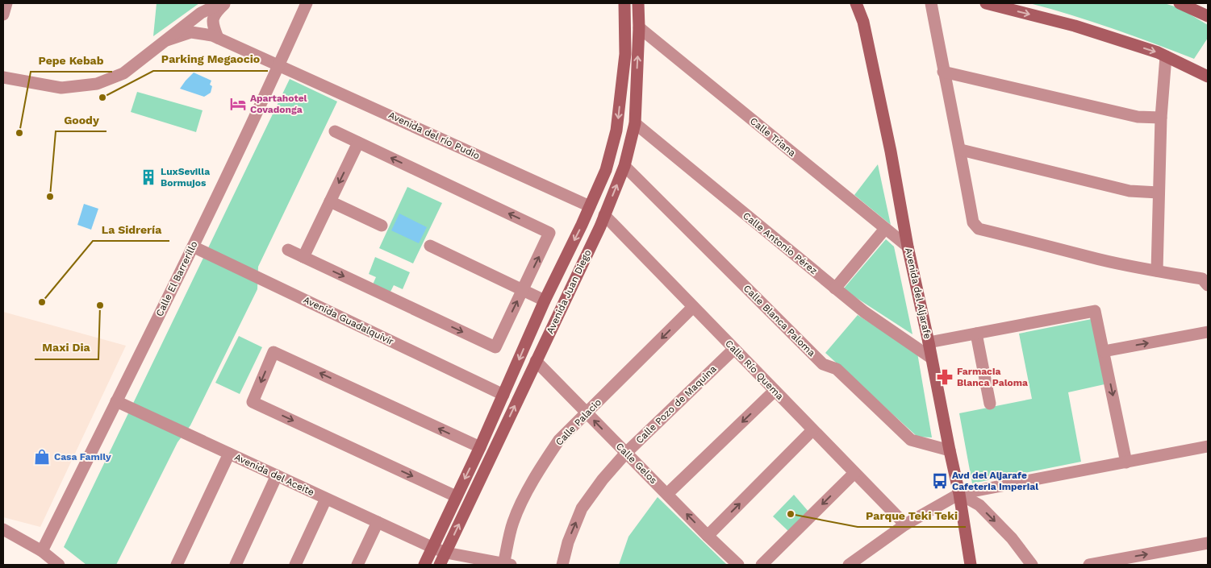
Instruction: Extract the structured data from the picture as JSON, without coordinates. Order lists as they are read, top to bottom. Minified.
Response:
{"streets":{"street":["Avenida del río Pudio","Calle Triana","Calle Antonio Pérez","Calle El Barrerillo","Avenida Juan Diego","Avenida del Aljarafe","Avenida Guadalquivir","Calle Blanca Paloma","Calle Río Quema","Calle Pozo de Maquina","Calle Palacio","Calle Gelos","Avenida del Aceite"]},"crossings":[["Avenida del río Pudio","Calle El Barrerillo"],["Avenida del río Pudio","Avenida Juan Diego"],["Calle Triana","Avenida Juan Diego"],["Calle Triana","Avenida del Aljarafe"],["Calle Antonio Pérez","Avenida Juan Diego"],["Calle Antonio Pérez","Avenida del Aljarafe"],["Calle El Barrerillo","Avenida Guadalquivir"],["Calle El Barrerillo","Avenida del Aceite"],["Avenida Juan Diego","Avenida Guadalquivir"],["Avenida Juan Diego","Calle Blanca Paloma"],["Avenida Juan Diego","Calle Río Quema"],["Avenida Juan Diego","Calle Gelos"],["Avenida Juan Diego","Avenida del Aceite"],["Avenida del Aljarafe","Calle Blanca Paloma"],["Calle Río Quema","Calle Pozo de Maquina"],["Calle Río Quema","Calle Palacio"],["Calle Pozo de Maquina","Calle Gelos"],["Calle Palacio","Calle Gelos"],["Calle Palacio","Avenida del Aceite"]],"one_way":["Calle Pozo de Maquina","Calle Palacio","Calle Gelos"],"places":{"other":["Parking Megaocio","Pepe Kebab","Goody","La Sidrería","Maxi Dia","Parque Teki Teki"],"hotel":["Apartahotel Covadonga"],"building":["LuxSevilla Bormujos"],"pharmacy":["Farmacia Blanca Paloma"],"shop":["Casa Family"],"bus stop":["Avd del Aljarafe Cafeteria Imperial"]}}
